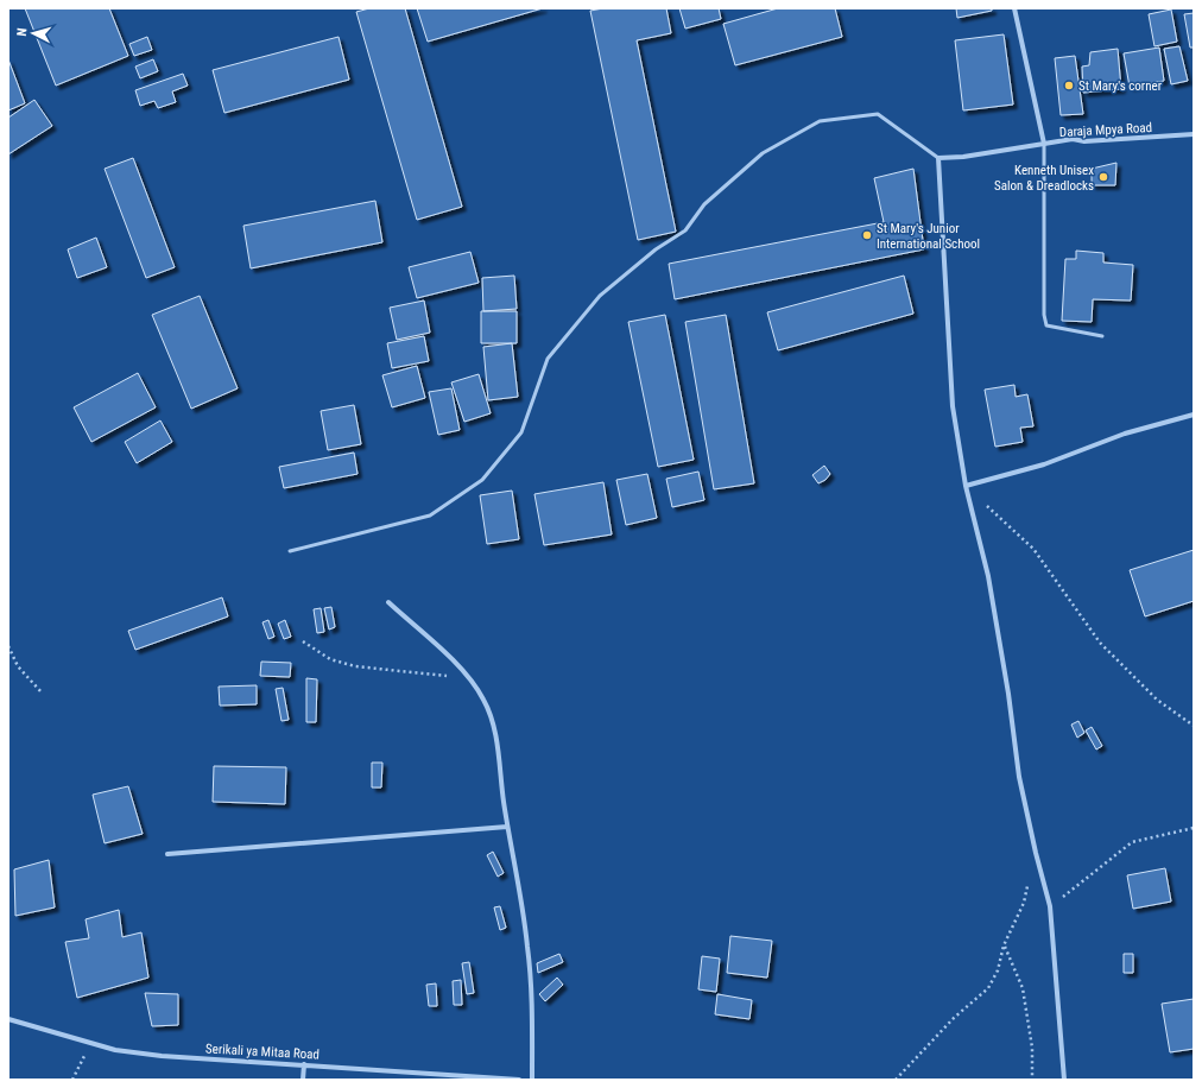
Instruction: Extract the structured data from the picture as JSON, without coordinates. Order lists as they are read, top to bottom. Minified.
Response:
{"streets":{"street":["Daraja Mpya Road","Serikali ya Mitaa Road"]},"places":["St Mary's corner","Kenneth Unisex Salon & Dreadlocks","St Mary's Junior International School"],"north":"left"}
